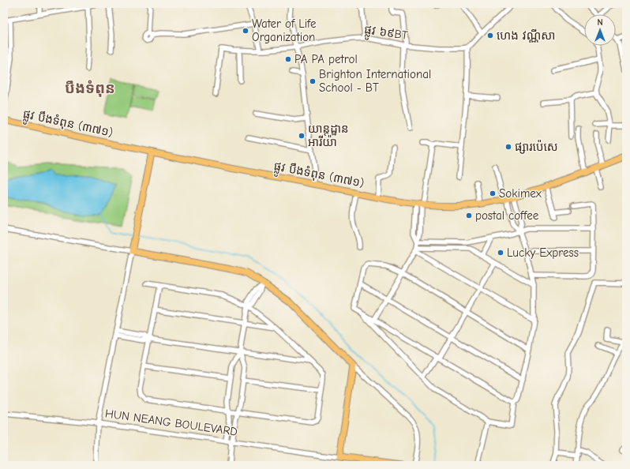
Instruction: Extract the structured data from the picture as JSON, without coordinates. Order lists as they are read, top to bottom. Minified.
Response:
{"streets":{"main road":["ផ្លូវ បឹងទំពុន (៣៧១)","HUN NEANG BOULEVARD"],"street":["ផ្លូវ ៦៩BT"]},"crossings":[["ផ្លូវ បឹងទំពុន (៣៧១)","HUN NEANG BOULEVARD"]],"districts":["បឹងទំពុន"],"places":["Water of Life Organization","ហេង វណ្ណីសា","PA PA petrol","Brighton International School - BT","យាន្ដដ្ឋាន អារីយ៉ា","ផ្សារប៉េសេ","Sokimex","postal coffee","Lucky Express"],"north":"top"}
